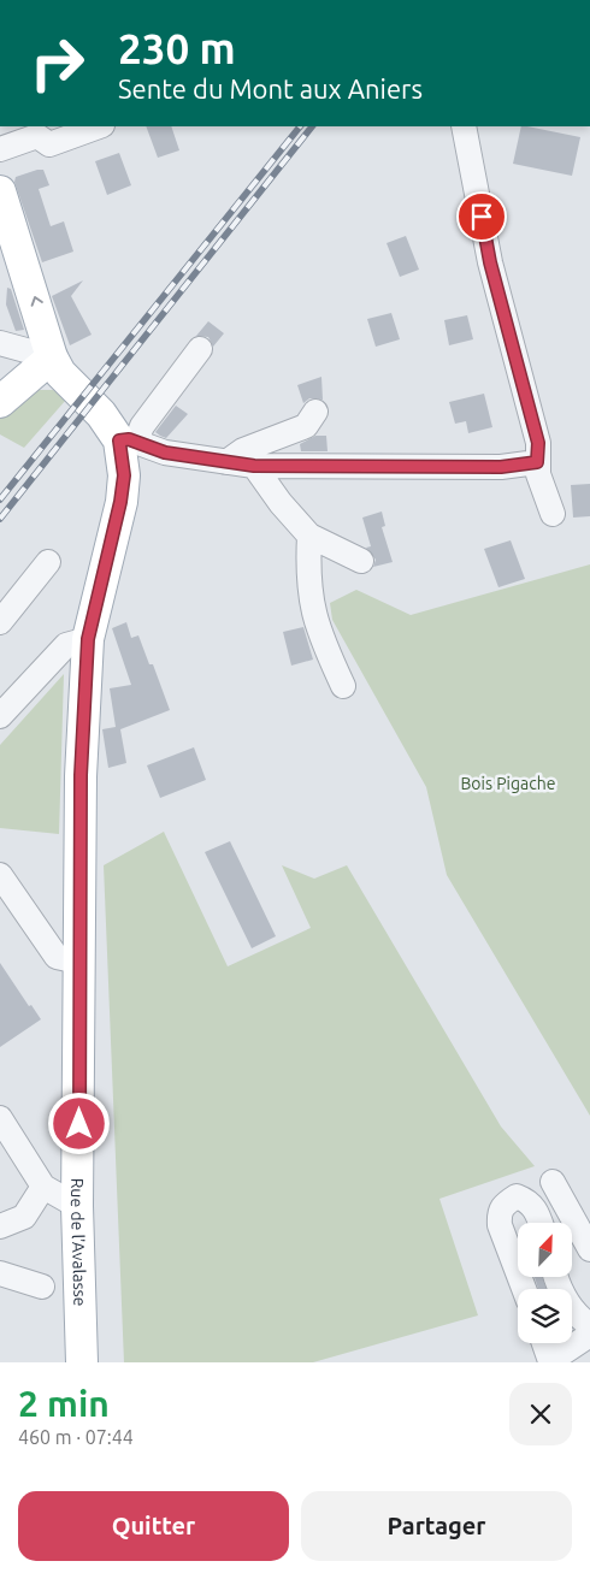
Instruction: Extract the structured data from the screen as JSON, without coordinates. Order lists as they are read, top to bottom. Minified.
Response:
{"streets":{"main road":["Rue de l'Avalasse"]},"parks":["Bois Pigache"],"north":"top right","page":{"turn":["230 m","Sente du Mont aux Aniers"],"heading":["2 min","460 m · 07:44"],"buttons":["Quitter","Partager"]}}
